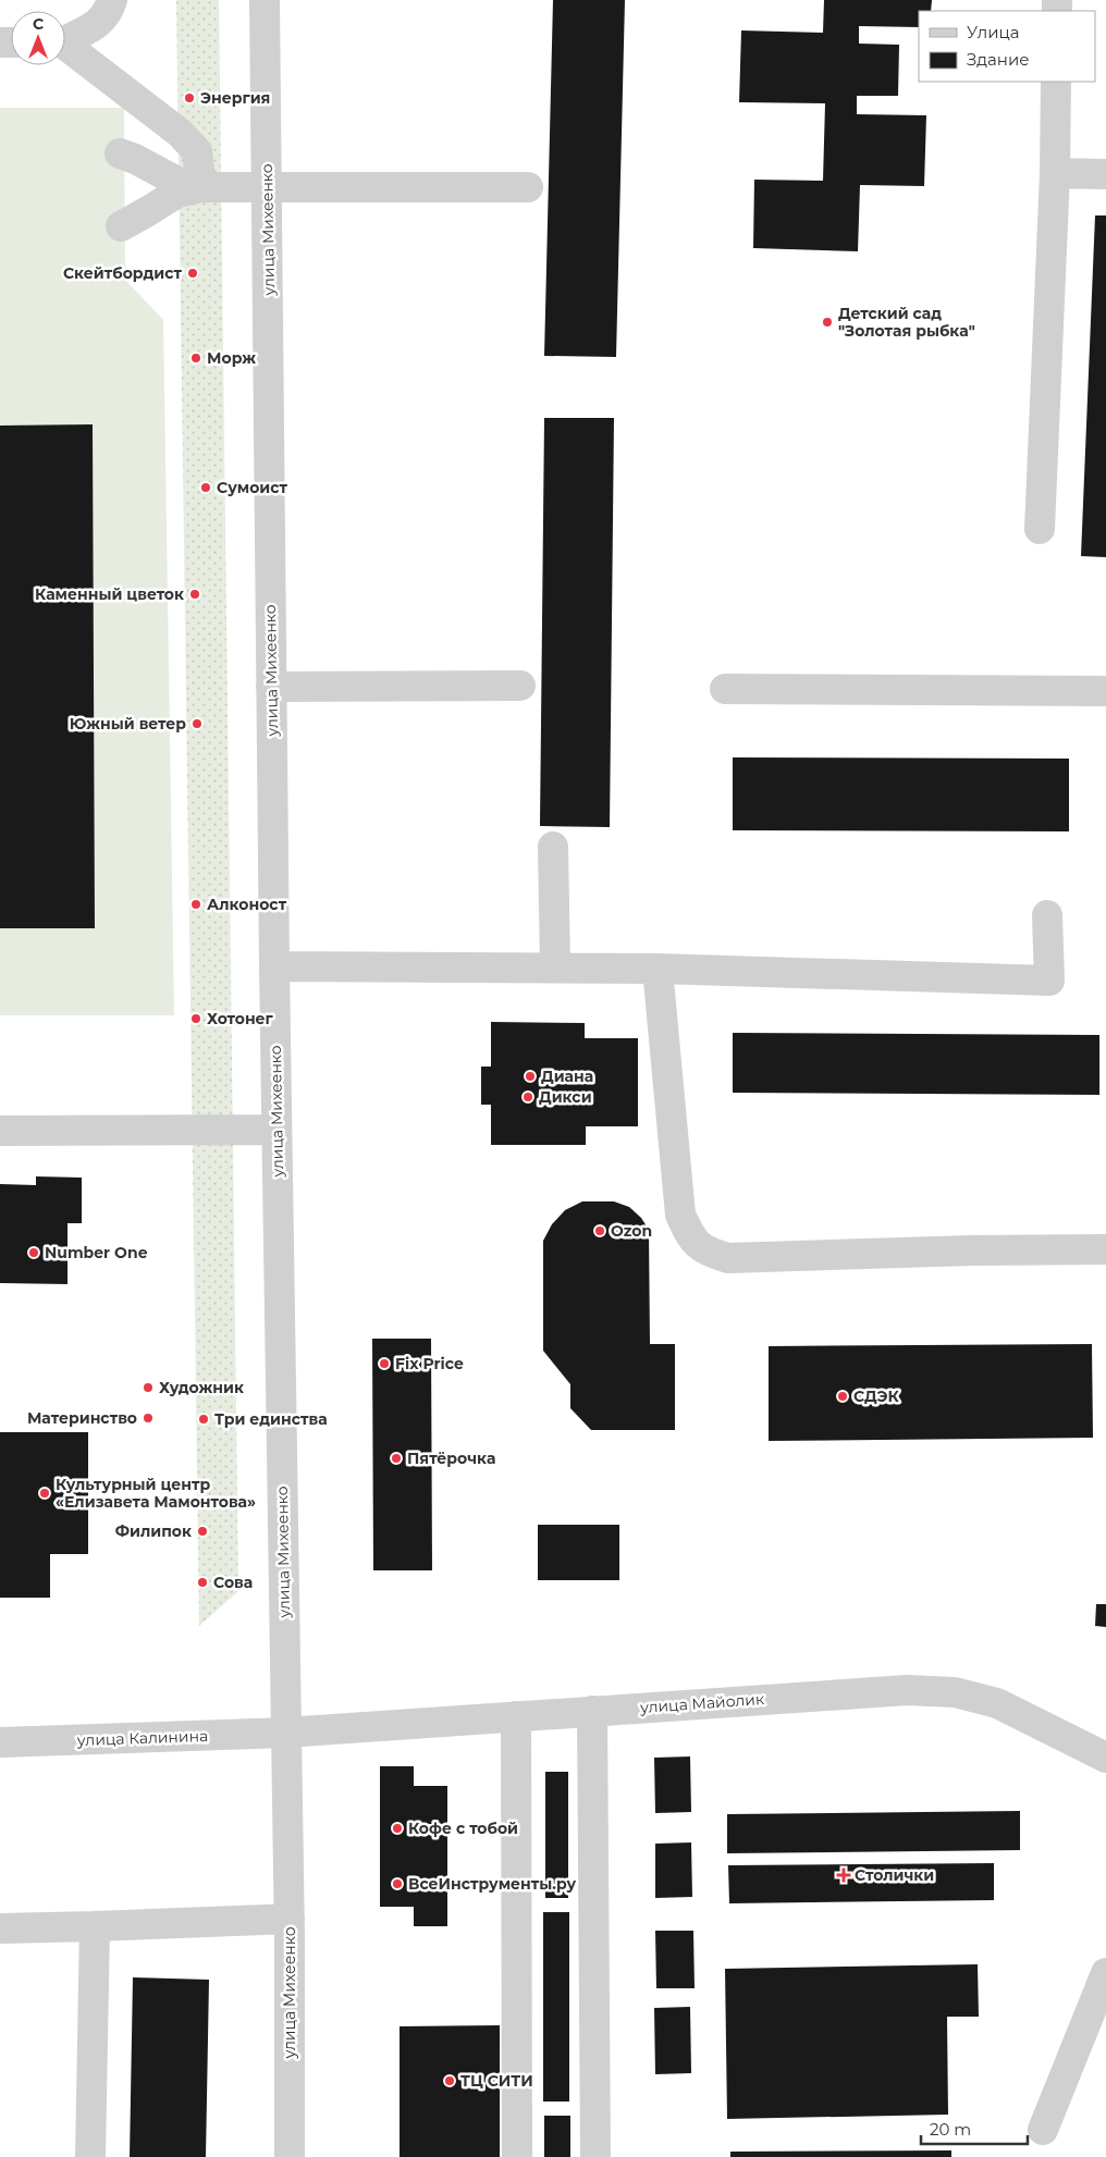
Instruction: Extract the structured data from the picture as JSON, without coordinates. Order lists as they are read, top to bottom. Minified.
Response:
{"streets":{"street":["улица Михеенко","улица Майолик","улица Калинина"]},"crossings":[["улица Михеенко","улица Майолик"],["улица Михеенко","улица Калинина"],["улица Майолик","улица Калинина"]],"places":{"other":["Энергия","Скейтбордист","Детский сад \"Золотая рыбка\"","Морж","Сумоист","Каменный цветок","Южный ветер","Алконост","Хотонег","Диана","Дикси","Ozon","Number One","Fix Price","Художник","СДЭК","Материнство","Три единства","Пятёрочка","Культурный центр «Елизавета Мамонтова»","Филипок","Сова","Кофе с тобой","ВсеИнструменты.ру","ТЦ СИТИ"],"health":["Столички"]},"legend":["Улица","Здание"],"scale_bar":"20 m","north":"top"}
